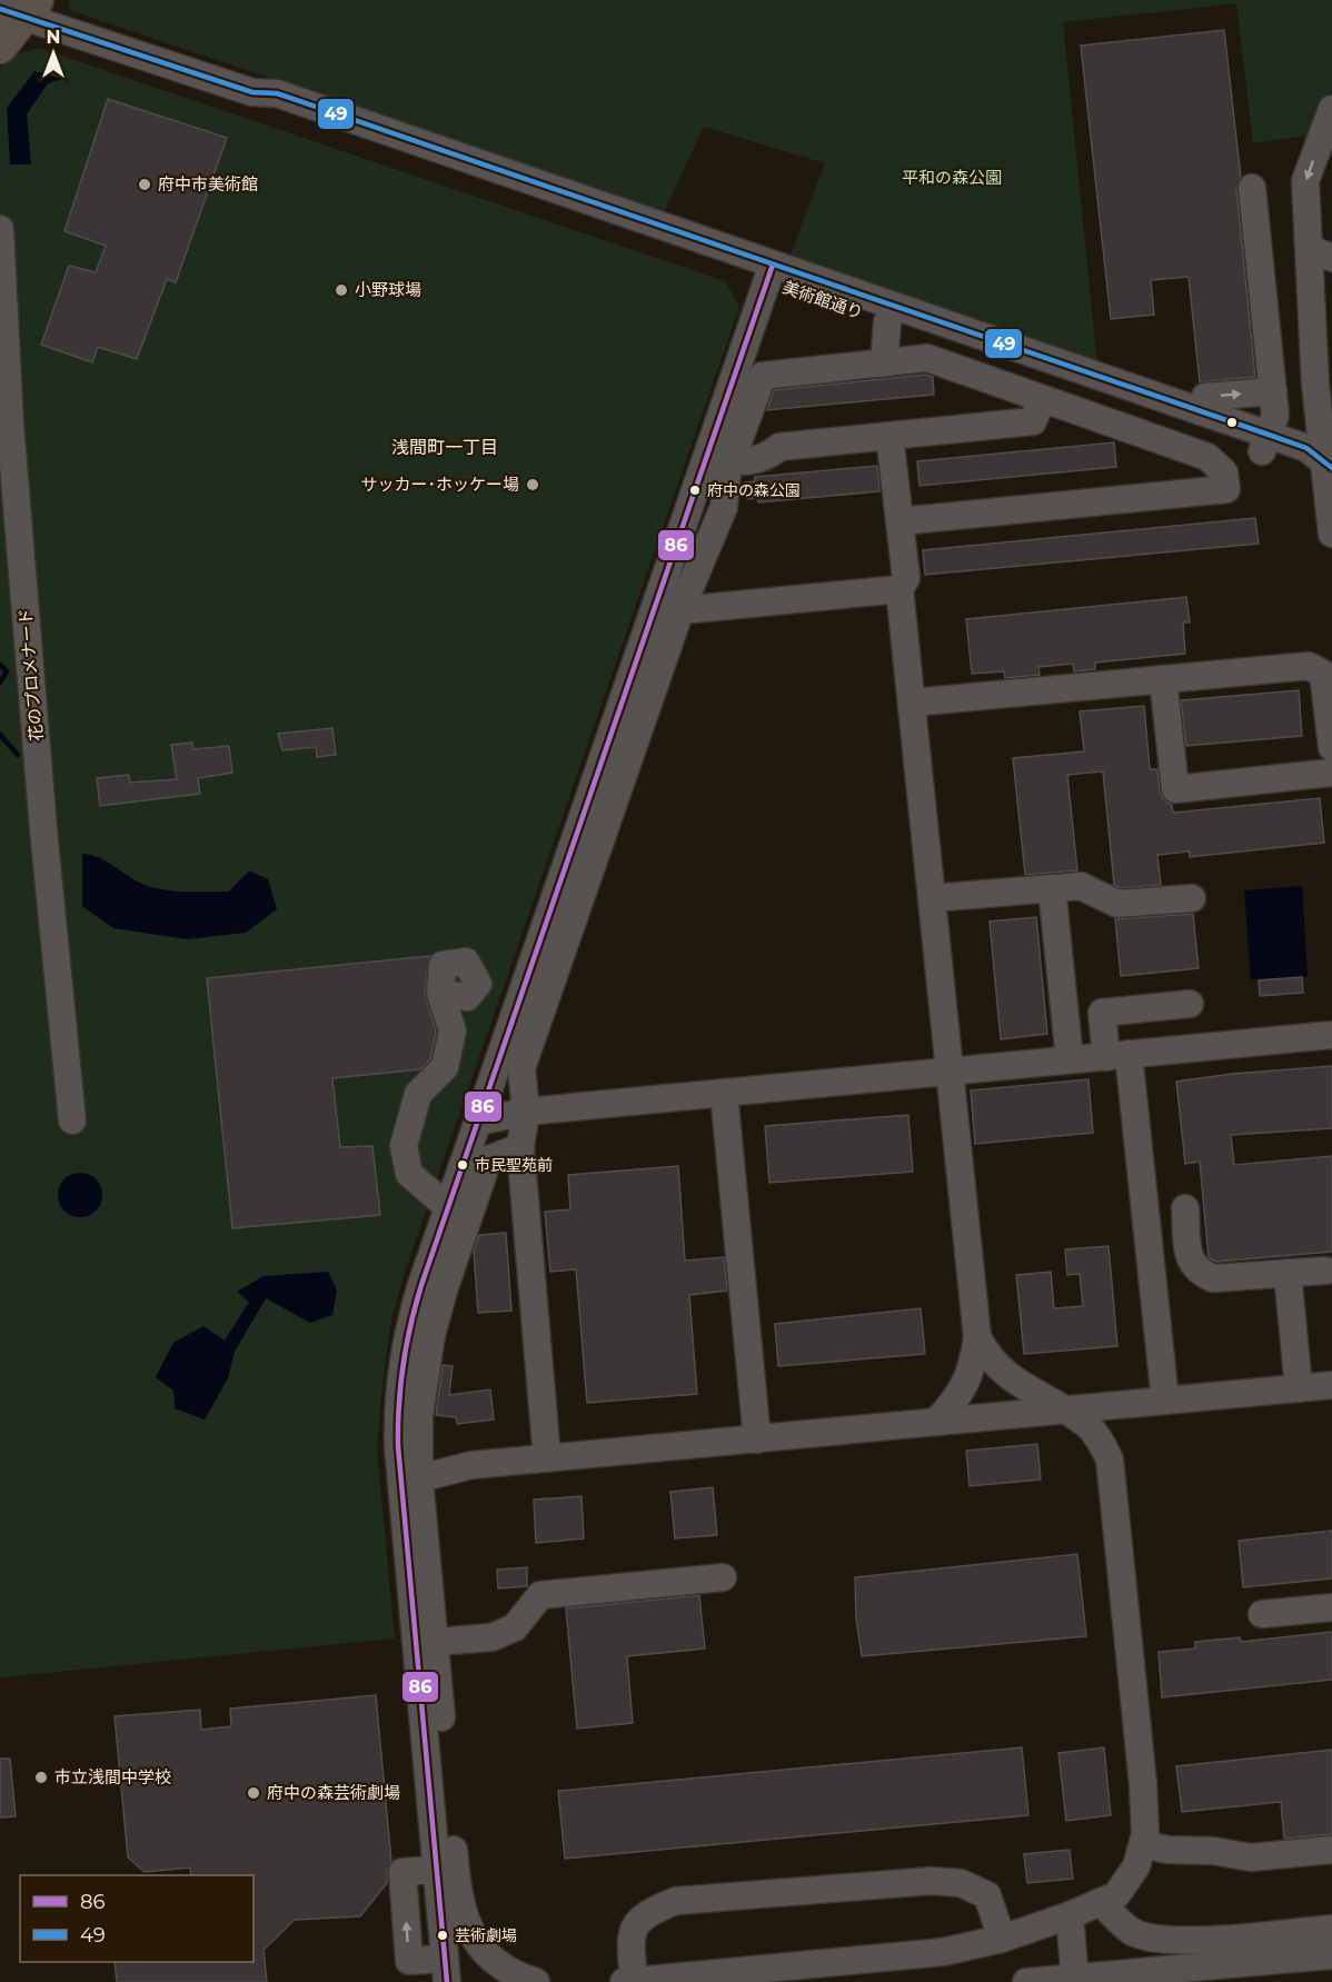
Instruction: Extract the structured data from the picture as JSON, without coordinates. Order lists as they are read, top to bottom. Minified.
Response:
{"streets":{"street":["美術館通り","花のプロメナード"]},"districts":["浅間町一丁目"],"parks":["平和の森公園"],"places":["府中市美術館","小野球場","サッカー･ホッケー場","府中の森公園","市民聖苑前","市立浅間中学校","府中の森芸術劇場","芸術劇場"],"lines":["transit line 49","transit line 86"],"legend":["86","49"],"north":"top"}
